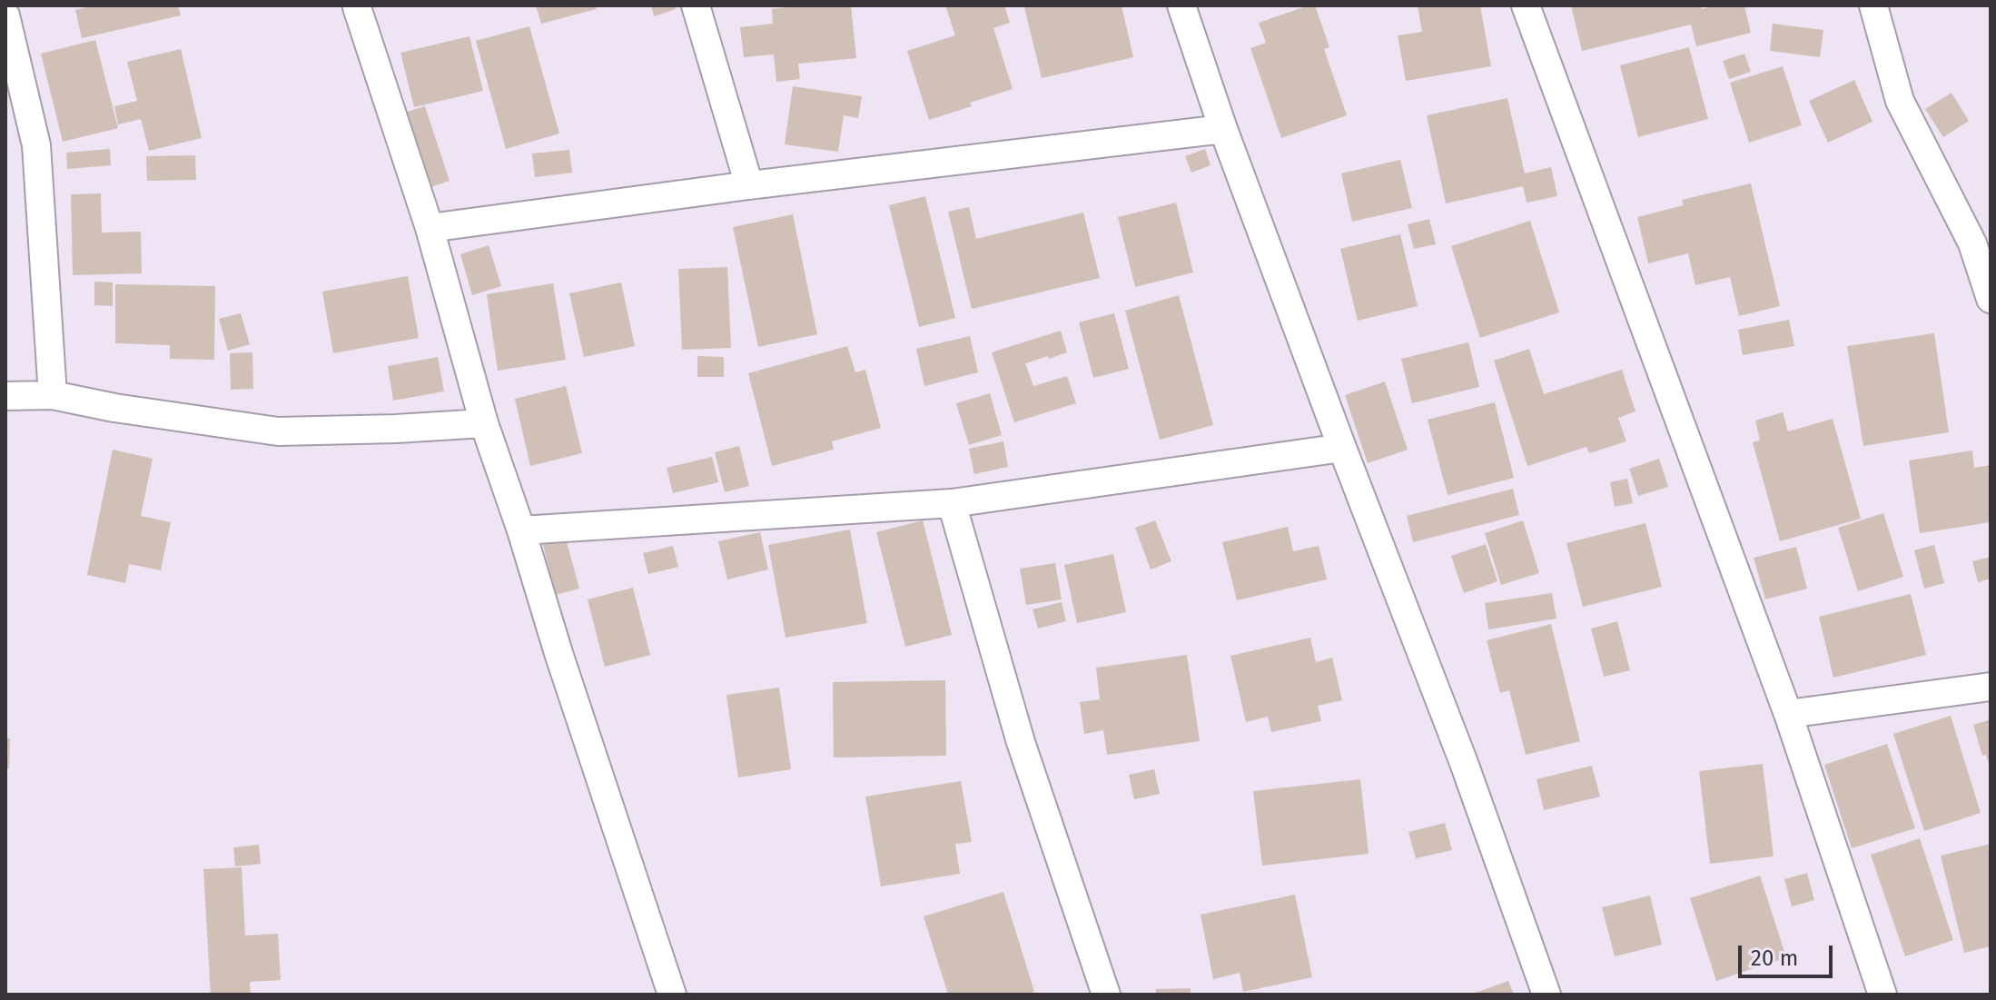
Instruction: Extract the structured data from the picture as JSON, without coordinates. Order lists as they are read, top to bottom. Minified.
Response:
{"scale_bar":"20 m"}
